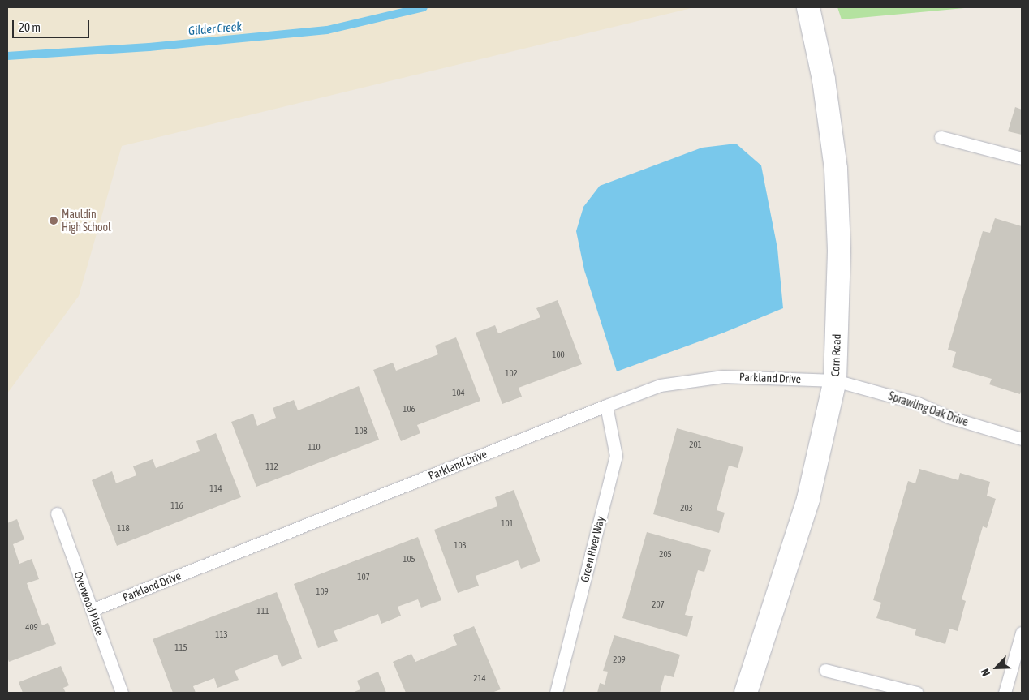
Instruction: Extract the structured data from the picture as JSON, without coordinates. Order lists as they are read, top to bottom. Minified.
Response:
{"streets":{"street":["Corn Road"],"lane":["Parkland Drive","Sprawling Oak Drive","Green River Way","Overwood Place"]},"crossings":[["Corn Road","Parkland Drive"],["Corn Road","Sprawling Oak Drive"],["Parkland Drive","Sprawling Oak Drive"],["Parkland Drive","Green River Way"],["Parkland Drive","Overwood Place"]],"water":["Gilder Creek"],"places":["Mauldin High School"],"house_numbers":["100","102","104","106","108","201","110","112","114","116","203","101","118","103","205","105","107","109","207","111","409","113","115","209","214"],"scale_bar":"20 m","north":"bottom left"}
